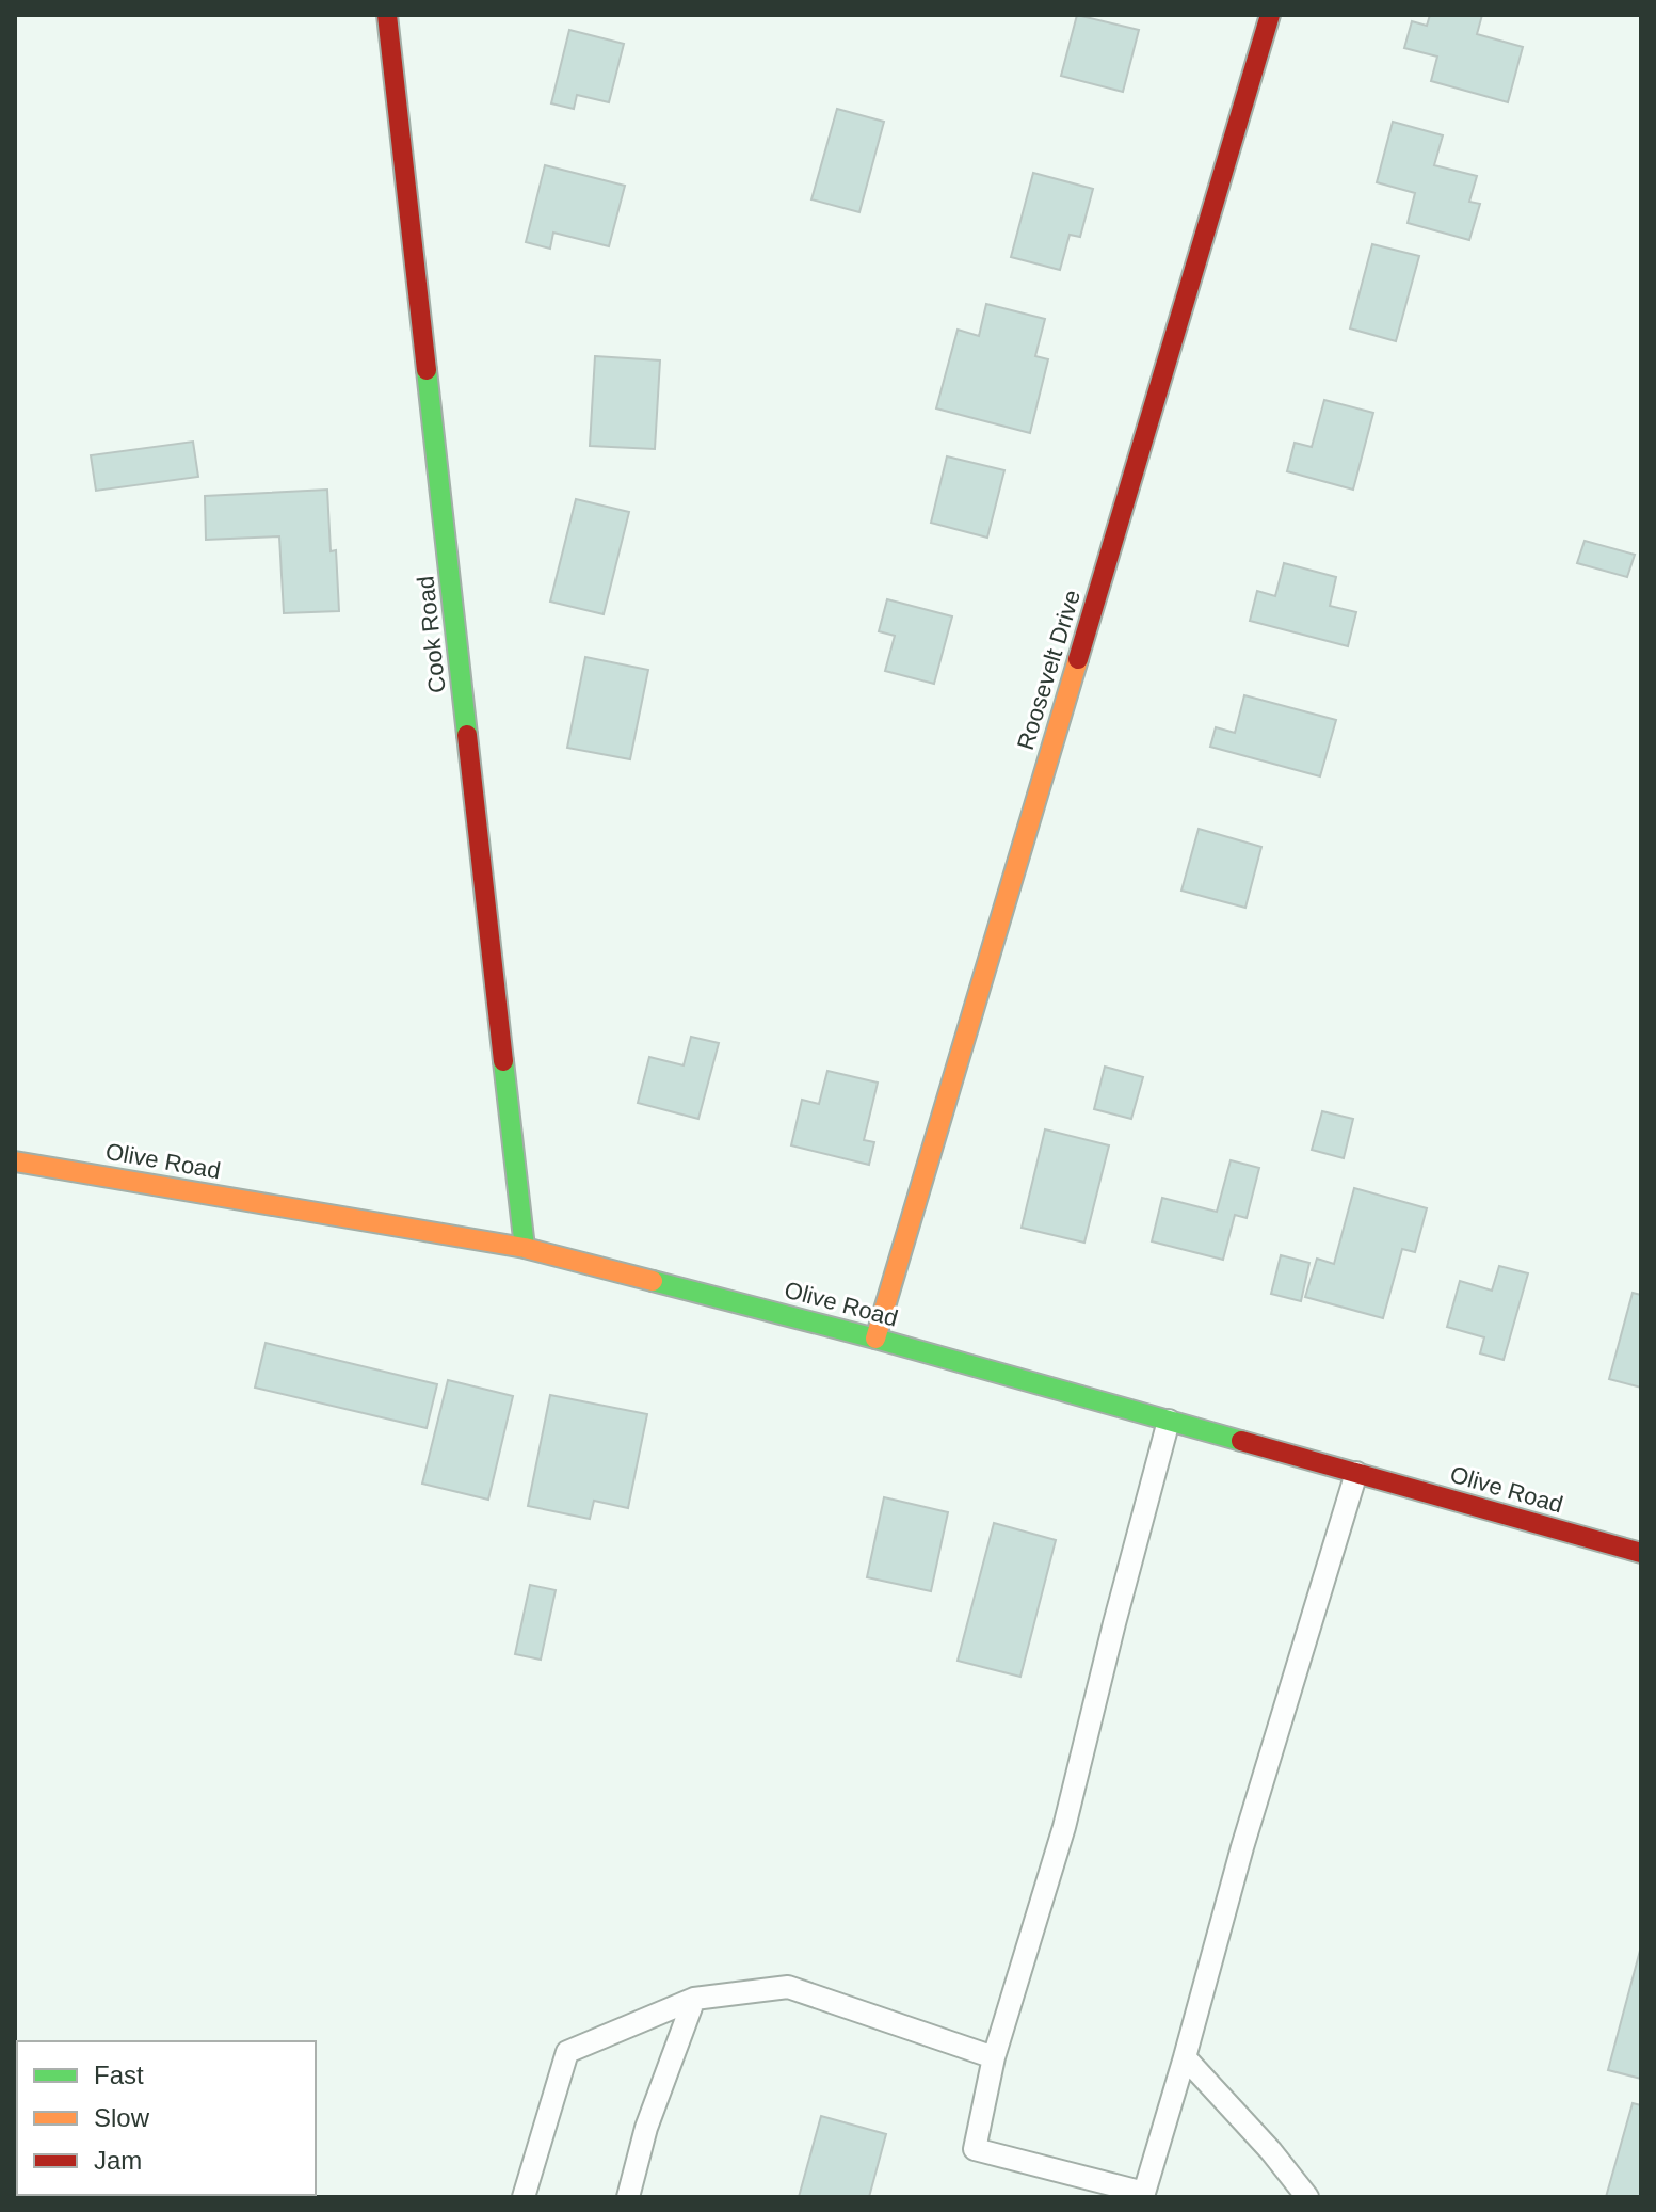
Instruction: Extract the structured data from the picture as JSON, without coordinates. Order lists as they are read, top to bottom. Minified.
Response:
{"streets":{"street":["Cook Road","Roosevelt Drive","Olive Road"]},"crossings":[["Cook Road","Olive Road"],["Roosevelt Drive","Olive Road"]],"legend":["Fast","Slow","Jam"]}
